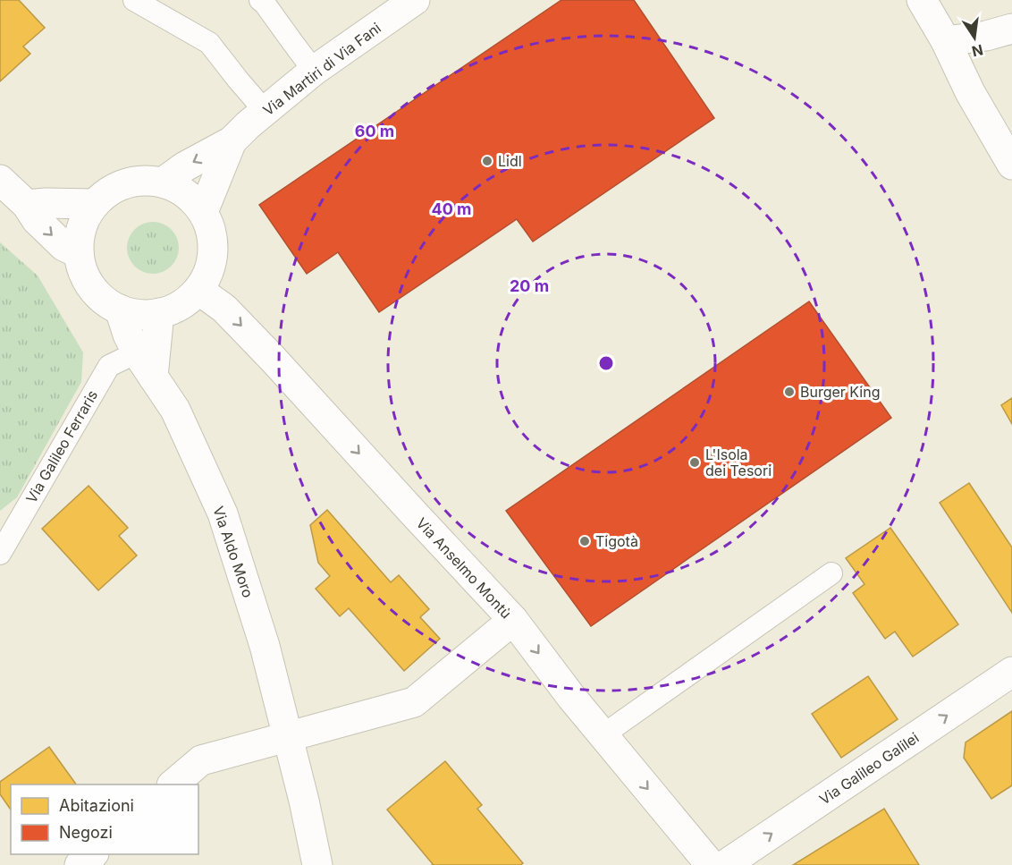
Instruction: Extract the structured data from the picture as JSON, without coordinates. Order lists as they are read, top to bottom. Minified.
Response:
{"streets":{"street":["Via Martiri di Via Fani","Via Aldo Moro","Via Anselmo Montù","Via Galileo Galilei"],"lane":["Via Galileo Ferraris"]},"crossings":[["Via Martiri di Via Fani","Via Aldo Moro"],["Via Martiri di Via Fani","Via Anselmo Montù"],["Via Galileo Ferraris","Via Aldo Moro"],["Via Aldo Moro","Via Anselmo Montù"]],"one_way":["Via Anselmo Montù","Via Galileo Galilei"],"places":["Lidl","Burger King","L'Isola dei Tesori","Tigotà"],"legend":["Abitazioni","Negozi"],"north":"bottom","rings":["60 m","40 m","20 m"]}
